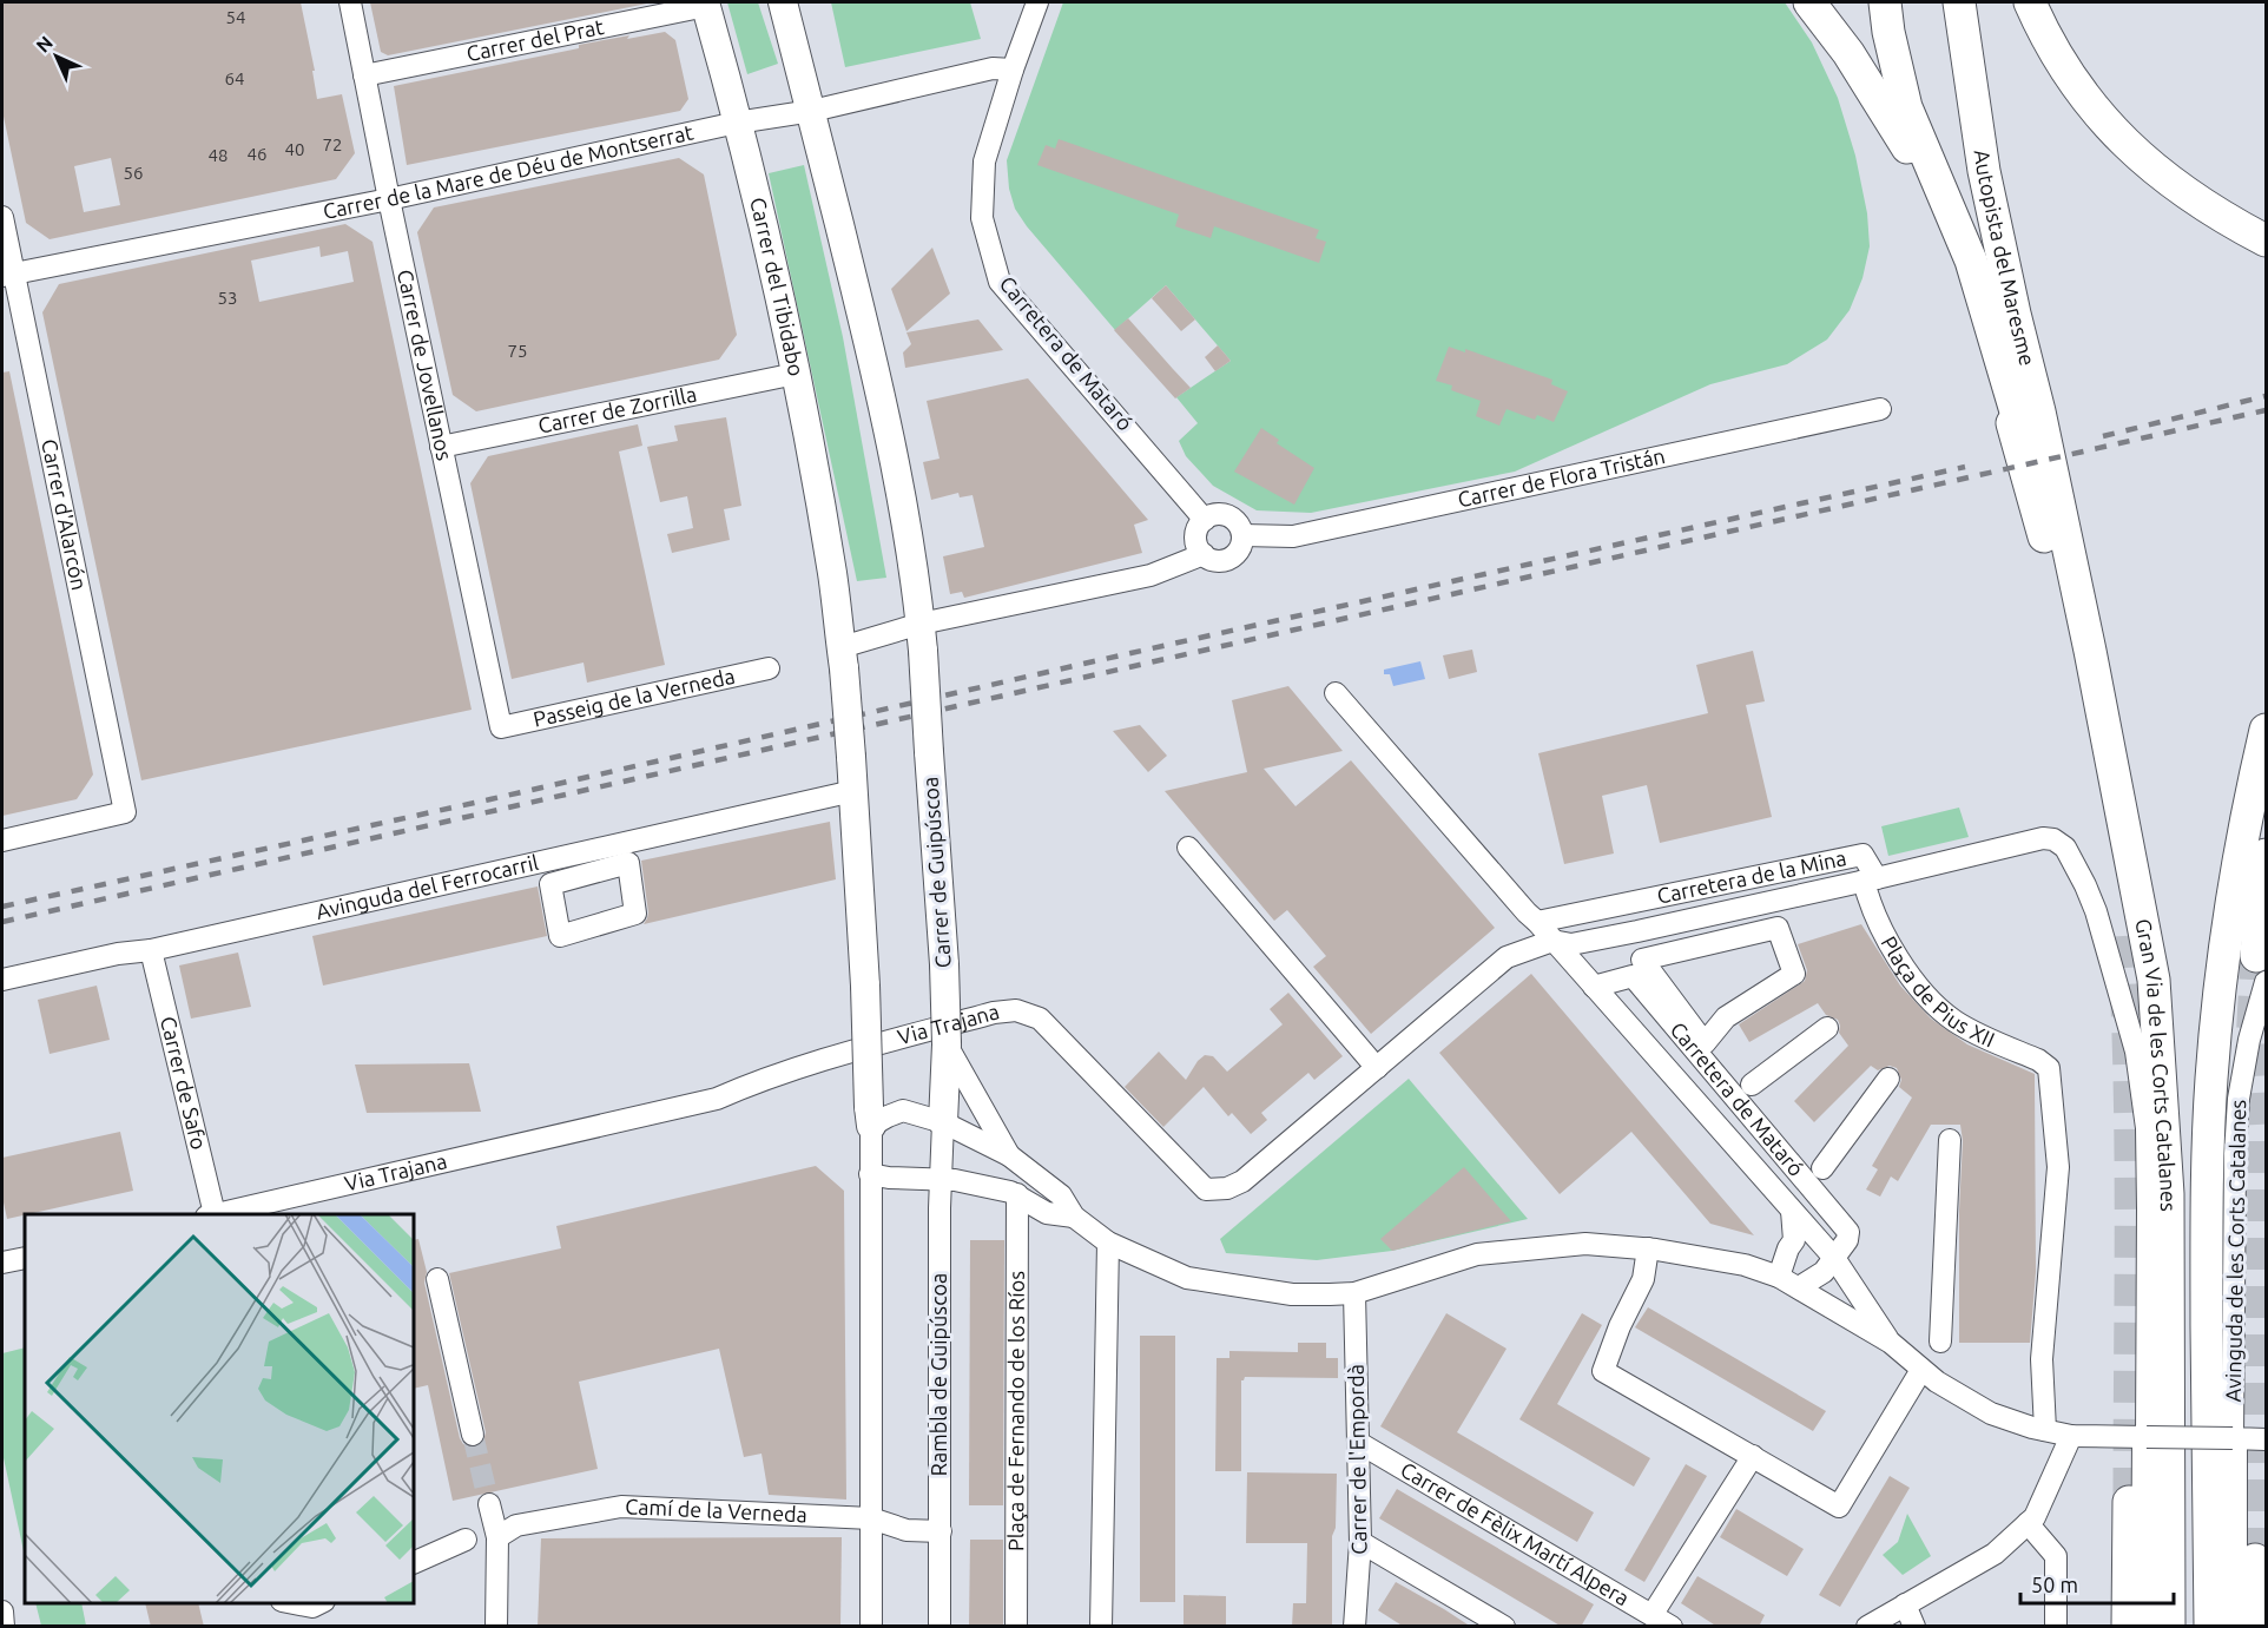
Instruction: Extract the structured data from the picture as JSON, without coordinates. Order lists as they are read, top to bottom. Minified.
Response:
{"streets":{"highway":["Autopista del Maresme","Gran Via de les Corts Catalanes"],"main road":["Carrer del Tibidabo","Carrer de Guipúscoa"],"street":["Carrer del Prat","Carrer de la Mare de Déu de Montserrat","Carretera de Mataró","Carrer de Jovellanos","Carrer de Zorrilla","Carrer de Flora Tristán","Carrer d'Alarcón","Passeig de la Verneda","Carretera de la Mina","Avinguda del Ferrocarril","Plaça de Pius XII","Via Trajana","Carrer de Safo","Avinguda de les Corts Catalanes","Rambla de Guipúscoa","Plaça de Fernando de los Ríos","Carrer de l'Empordà","Camí de la Verneda","Carrer de Fèlix Martí Alpera"]},"crossings":[["Carrer del Prat","Carrer del Tibidabo"],["Carrer del Prat","Carrer de Jovellanos"],["Carrer de la Mare de Déu de Montserrat","Carrer del Tibidabo"],["Carrer de la Mare de Déu de Montserrat","Carretera de Mataró"],["Carrer de la Mare de Déu de Montserrat","Carrer de Jovellanos"],["Carrer de la Mare de Déu de Montserrat","Carrer d'Alarcón"],["Carrer de la Mare de Déu de Montserrat","Carrer de Guipúscoa"],["Autopista del Maresme","Gran Via de les Corts Catalanes"],["Carrer del Tibidabo","Carrer de Zorrilla"],["Carretera de Mataró","Carrer de Flora Tristán"],["Carretera de Mataró","Carretera de la Mina"],["Carretera de Mataró","Via Trajana"],["Carrer de Jovellanos","Carrer de Zorrilla"],["Carrer de Jovellanos","Passeig de la Verneda"],["Carrer de Guipúscoa","Rambla de Guipúscoa"],["Carretera de la Mina","Plaça de Pius XII"],["Avinguda del Ferrocarril","Carrer de Safo"],["Rambla de Guipúscoa","Camí de la Verneda"],["Carrer de l'Empordà","Carrer de Fèlix Martí Alpera"]],"house_numbers":["54","64","72","40","46","48","56","53","75"],"scale_bar":"50 m","north":"top left"}
